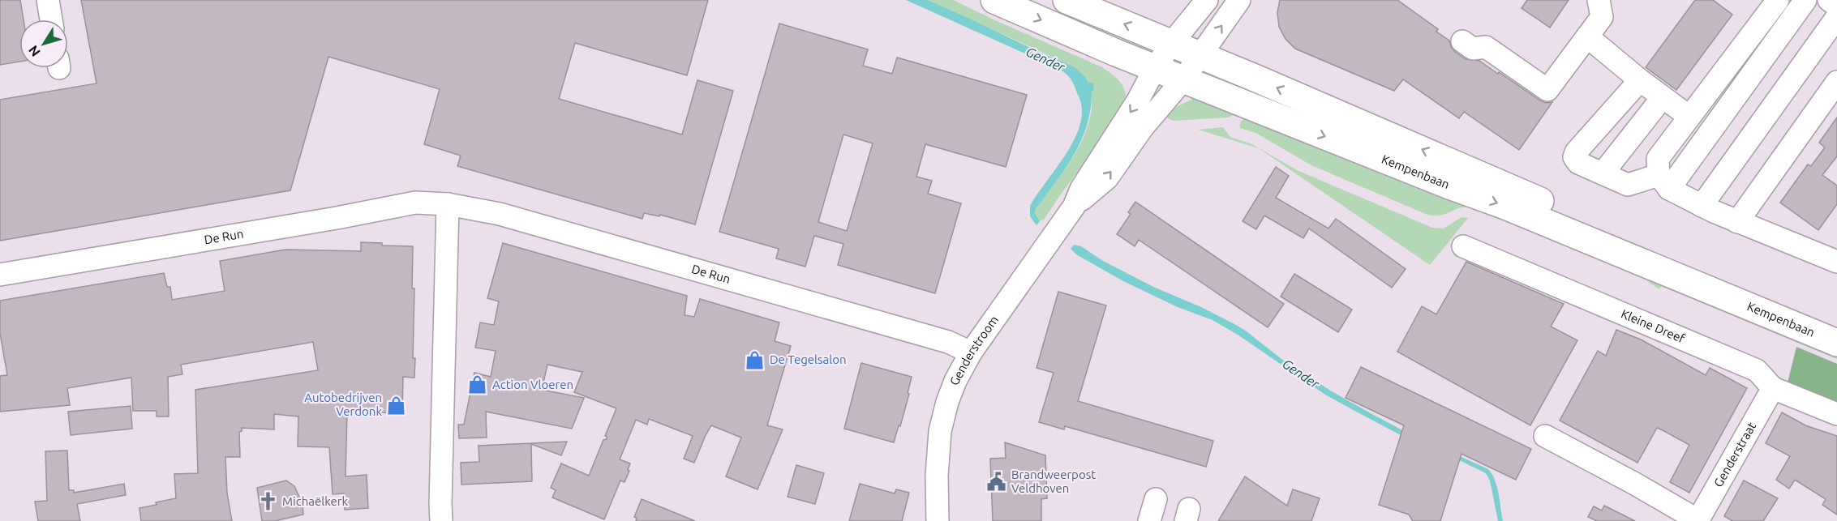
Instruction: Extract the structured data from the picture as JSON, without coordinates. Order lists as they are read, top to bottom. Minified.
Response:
{"streets":{"main road":["Kempenbaan"],"street":["De Run","Kleine Dreef","Genderstroom","Genderstraat"]},"crossings":[["Kempenbaan","Genderstroom"],["De Run","Genderstroom"],["Kleine Dreef","Genderstraat"]],"water":["Gender"],"places":{"shop":["De Tegelsalon","Action Vloeren","Autobedrijven Verdonk"],"public building":["Brandweerpost Veldhoven"],"church":["Michaëlkerk"]},"north":"bottom left"}
